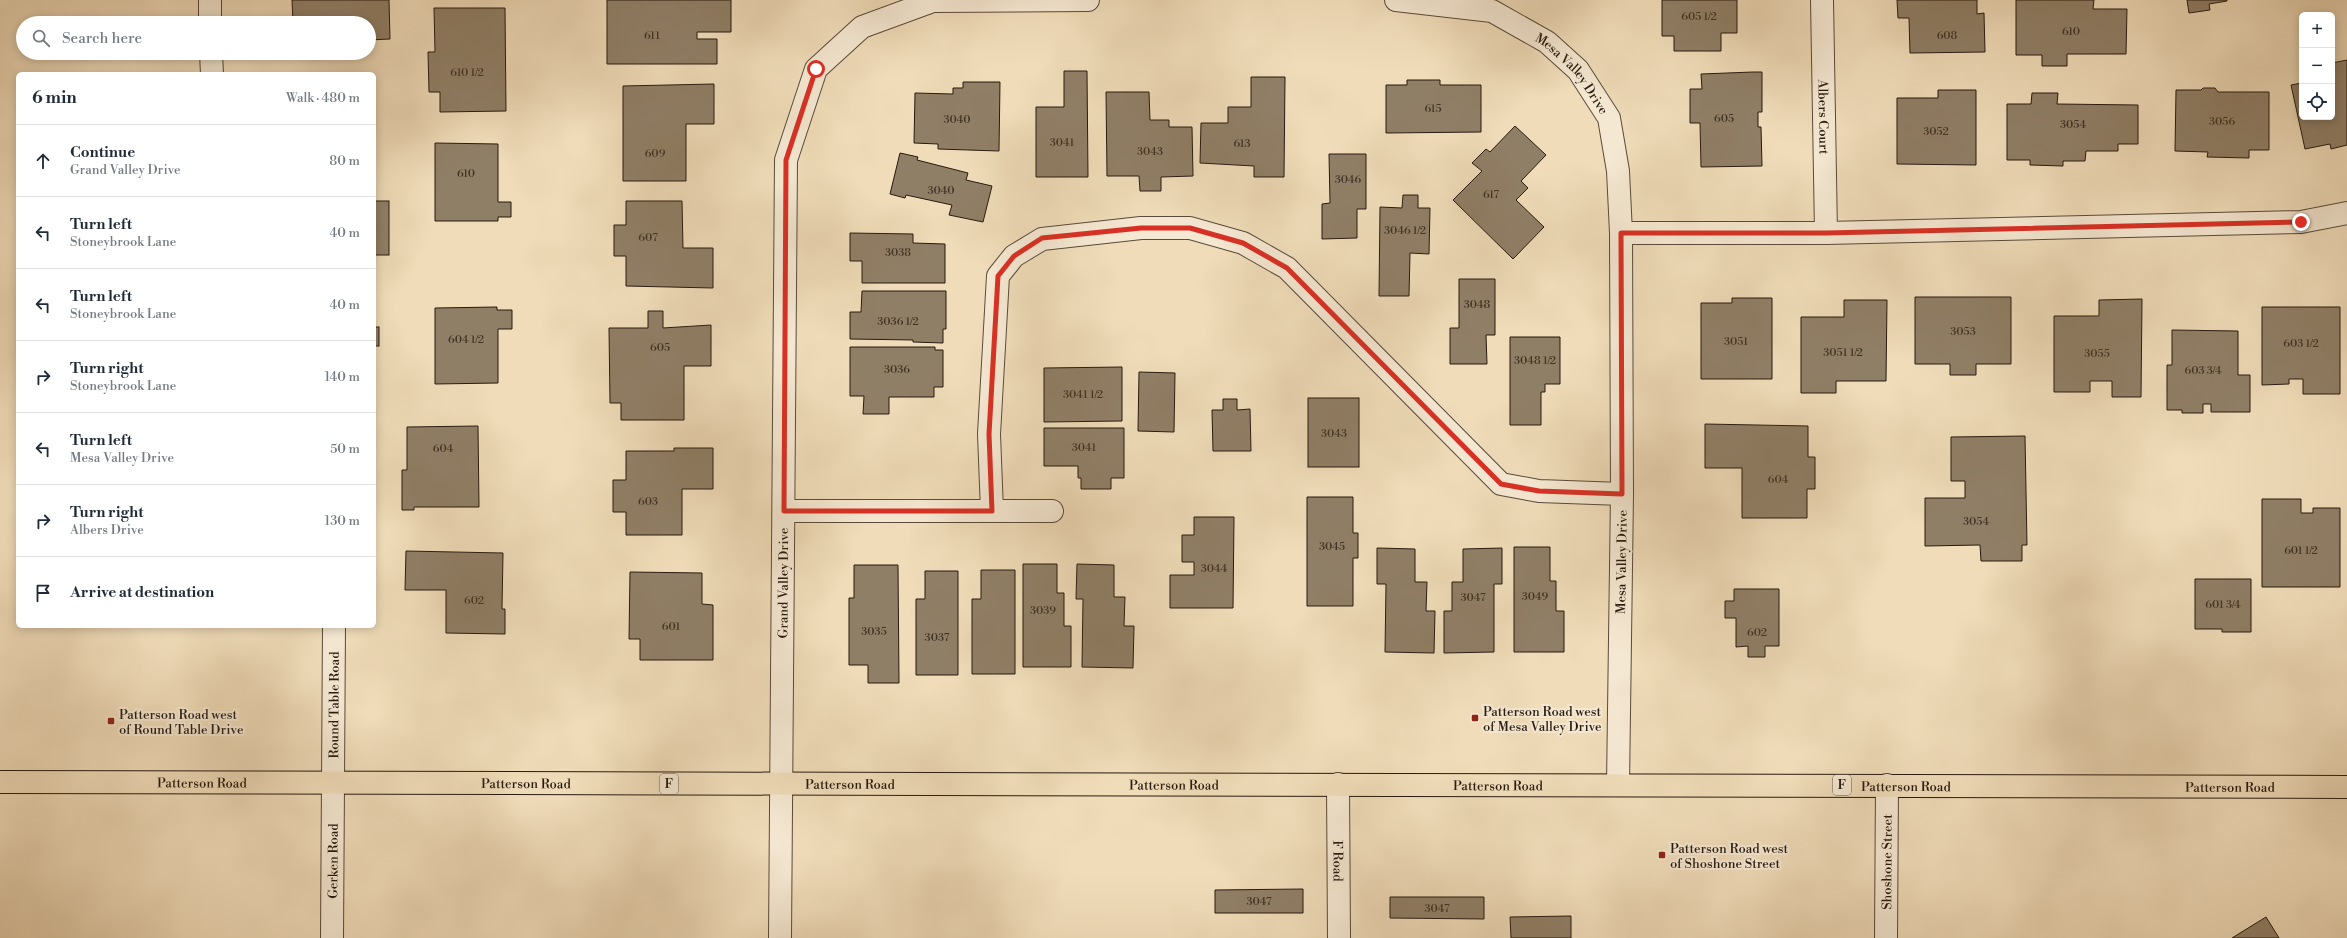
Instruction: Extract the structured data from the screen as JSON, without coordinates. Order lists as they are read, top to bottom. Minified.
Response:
{"streets":{"main road":["Patterson Road","F"],"street":["Mesa Valley Drive","Albers Court","Grand Valley Drive","Round Table Road","Gerken Road","F Road","Shoshone Street"]},"crossings":[["Mesa Valley Drive","Patterson Road"],["Grand Valley Drive","Patterson Road"],["Round Table Road","Patterson Road"],["Round Table Road","Gerken Road"],["Patterson Road","Gerken Road"],["Patterson Road","F Road"],["Patterson Road","Shoshone Street"]],"places":{"transit":["Patterson Road west of Mesa Valley Drive","Patterson Road west of Round Table Drive","Patterson Road west of Shoshone Street"]},"house_numbers":["605 1/2","610","611","608","610 1/2","615","605","3040","3056","3054","3052","3041","613","3043","609","610","3046","3040","617","3046 1/2","607","3038","3048","3036 1/2","3053","604 1/2","3051","603 1/2","605","3051 1/2","3055","3048 1/2","3036","603 3/4","3041 1/2","3043","3041","604","604","603","3054","3045","601 1/2","3044","3049","3047","602","601 3/4","3039","601","3035","602","3037","3047","3047"],"page":{"map_buttons":["+","−"],"search":"Search here","heading":["6 min","Walk · 480 m"],"list":[["Continue","Grand Valley Drive","80 m"],["Turn left","Stoneybrook Lane","40 m"],["Turn left","Stoneybrook Lane","40 m"],["Turn right","Stoneybrook Lane","140 m"],["Turn left","Mesa Valley Drive","50 m"],["Turn right","Albers Drive","130 m"],"Arrive at destination"]}}
